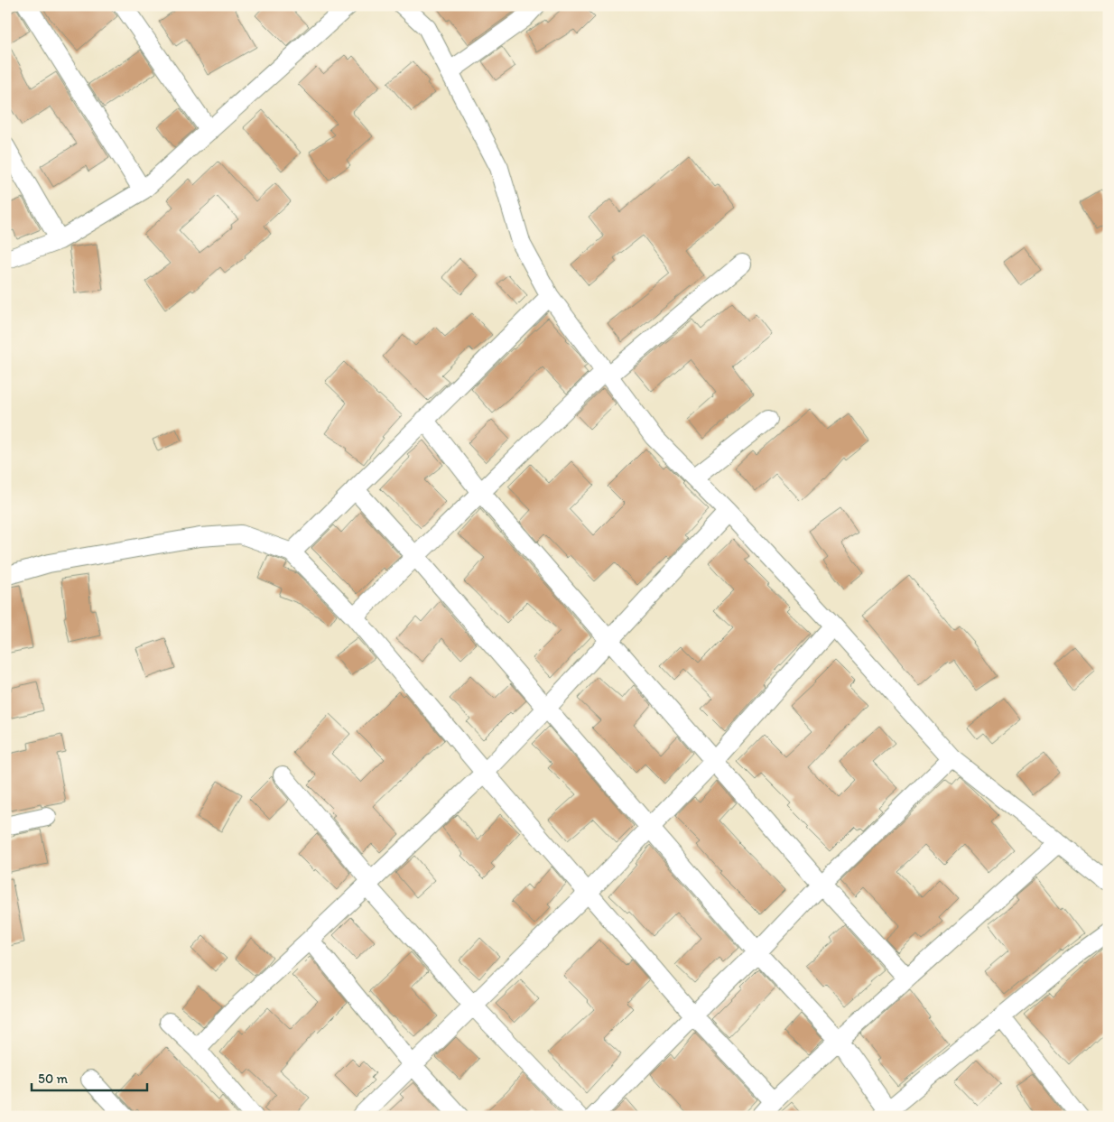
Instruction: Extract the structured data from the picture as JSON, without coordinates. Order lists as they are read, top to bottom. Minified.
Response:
{"scale_bar":"50 m"}
